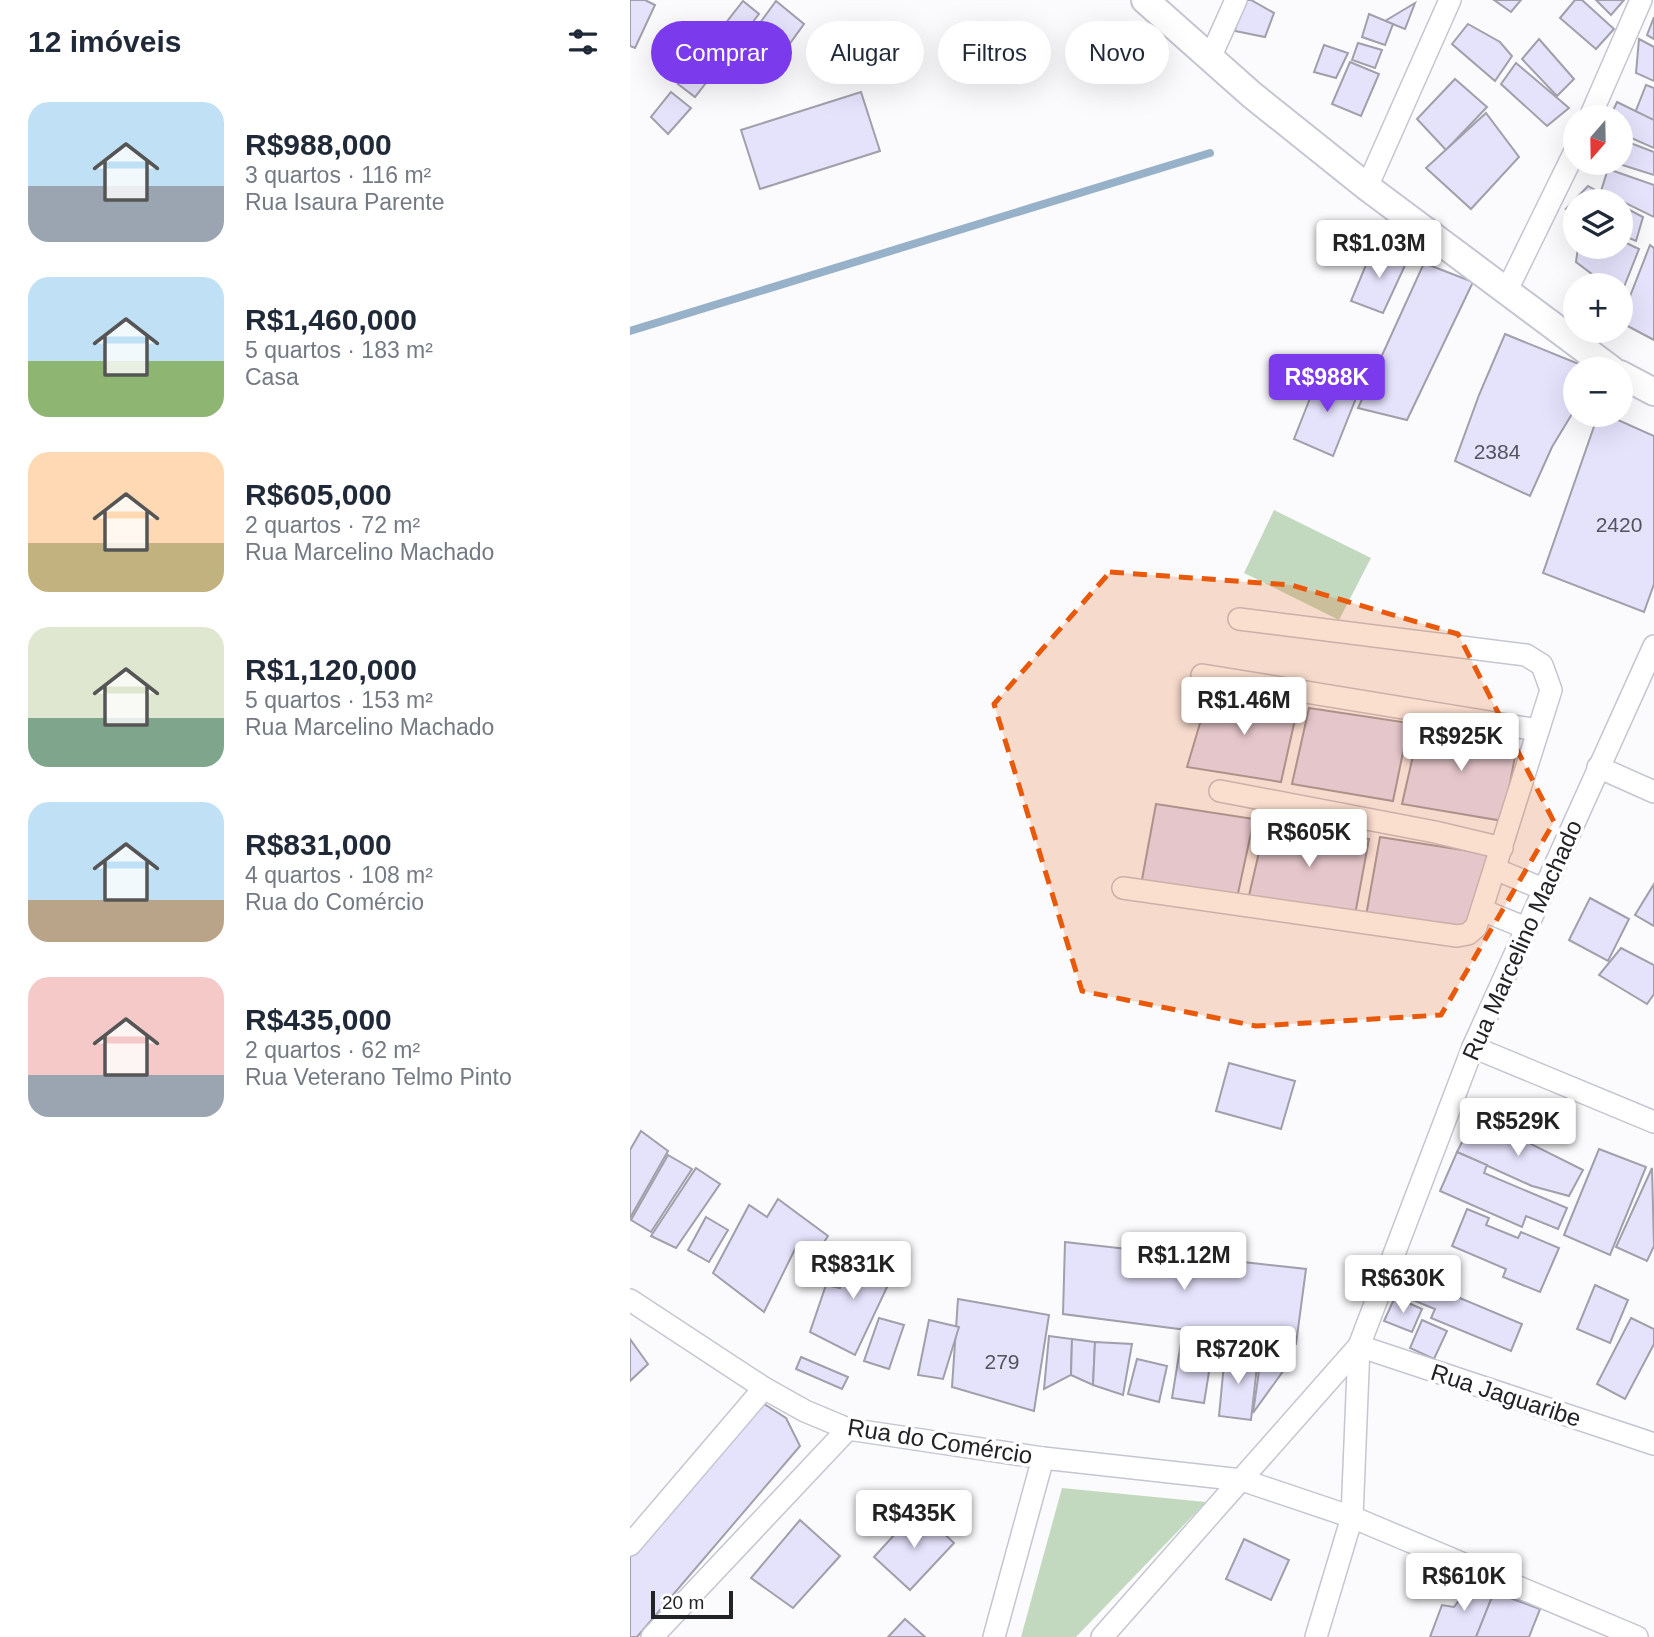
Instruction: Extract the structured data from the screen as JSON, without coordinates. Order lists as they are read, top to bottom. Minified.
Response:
{"streets":{"street":["Rua Marcelino Machado","Rua Jaguaribe","Rua do Comércio"]},"crossings":[["Rua Marcelino Machado","Rua Jaguaribe"],["Rua Marcelino Machado","Rua do Comércio"]],"house_numbers":["2384","2420","279"],"scale_bar":"20 m","north":"bottom","page":{"heading":"12 imóveis","chip":["Comprar","Alugar","Filtros","Novo"],"list":[{"name":"R$988,000","note":"3 quartos · 116 m² · Rua Isaura Parente"},{"name":"R$1,460,000","note":"5 quartos · 183 m² · Casa"},{"name":"R$605,000","note":"2 quartos · 72 m² · Rua Marcelino Machado"},{"name":"R$1,120,000","note":"5 quartos · 153 m² · Rua Marcelino Machado"},{"name":"R$831,000","note":"4 quartos · 108 m² · Rua do Comércio"},{"name":"R$435,000","note":"2 quartos · 62 m² · Rua Veterano Telmo Pinto"}],"map_buttons":["+","−"],"price":["R$1.03M","R$988K","R$1.46M","R$925K","R$605K","R$529K","R$1.12M","R$831K","R$630K","R$720K","R$435K","R$610K"],"scale":"20 m"}}
